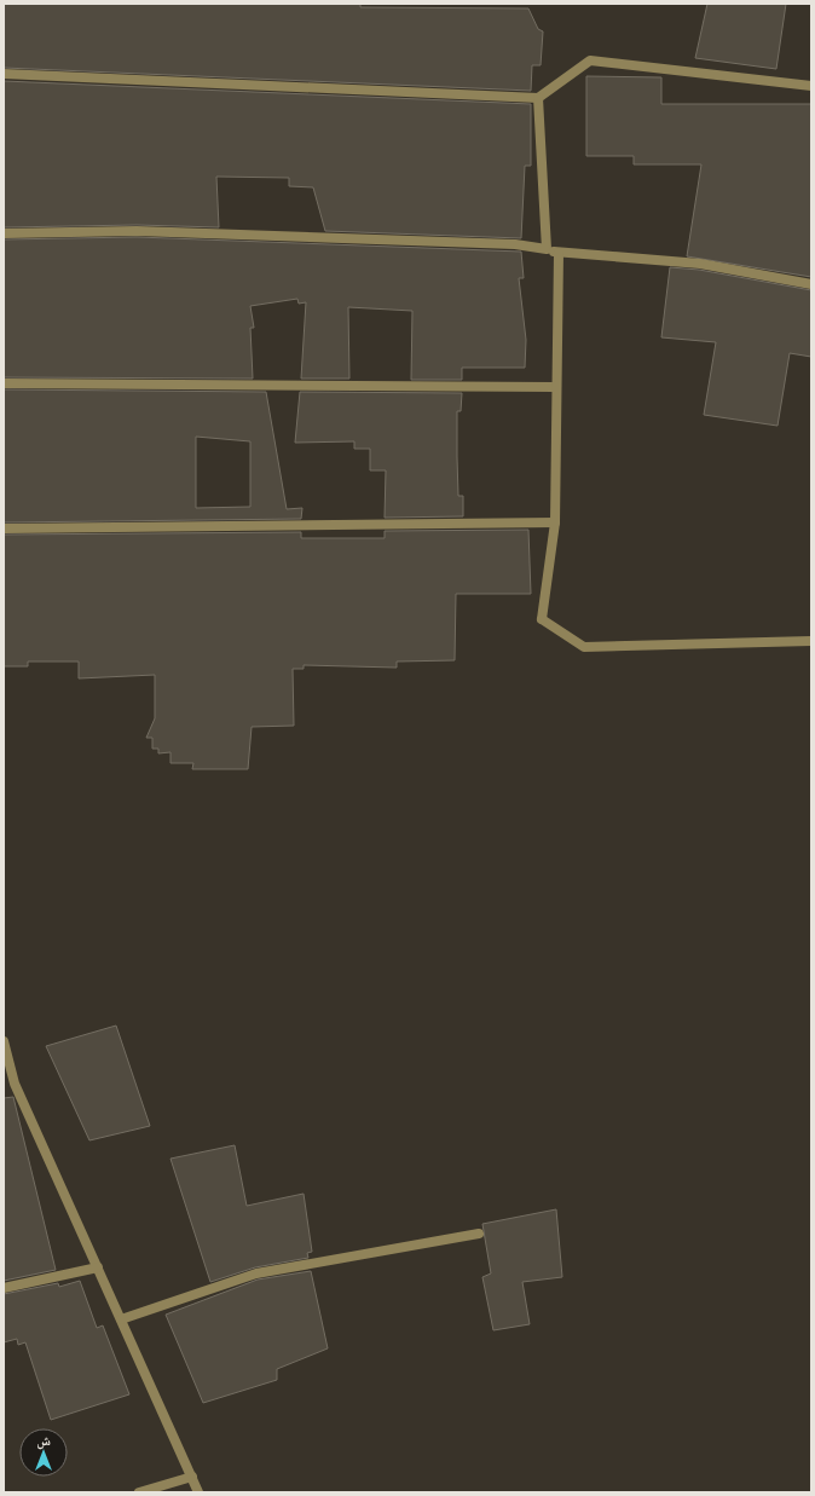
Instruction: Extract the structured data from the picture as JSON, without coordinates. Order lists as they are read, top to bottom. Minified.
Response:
{"north":"top"}
